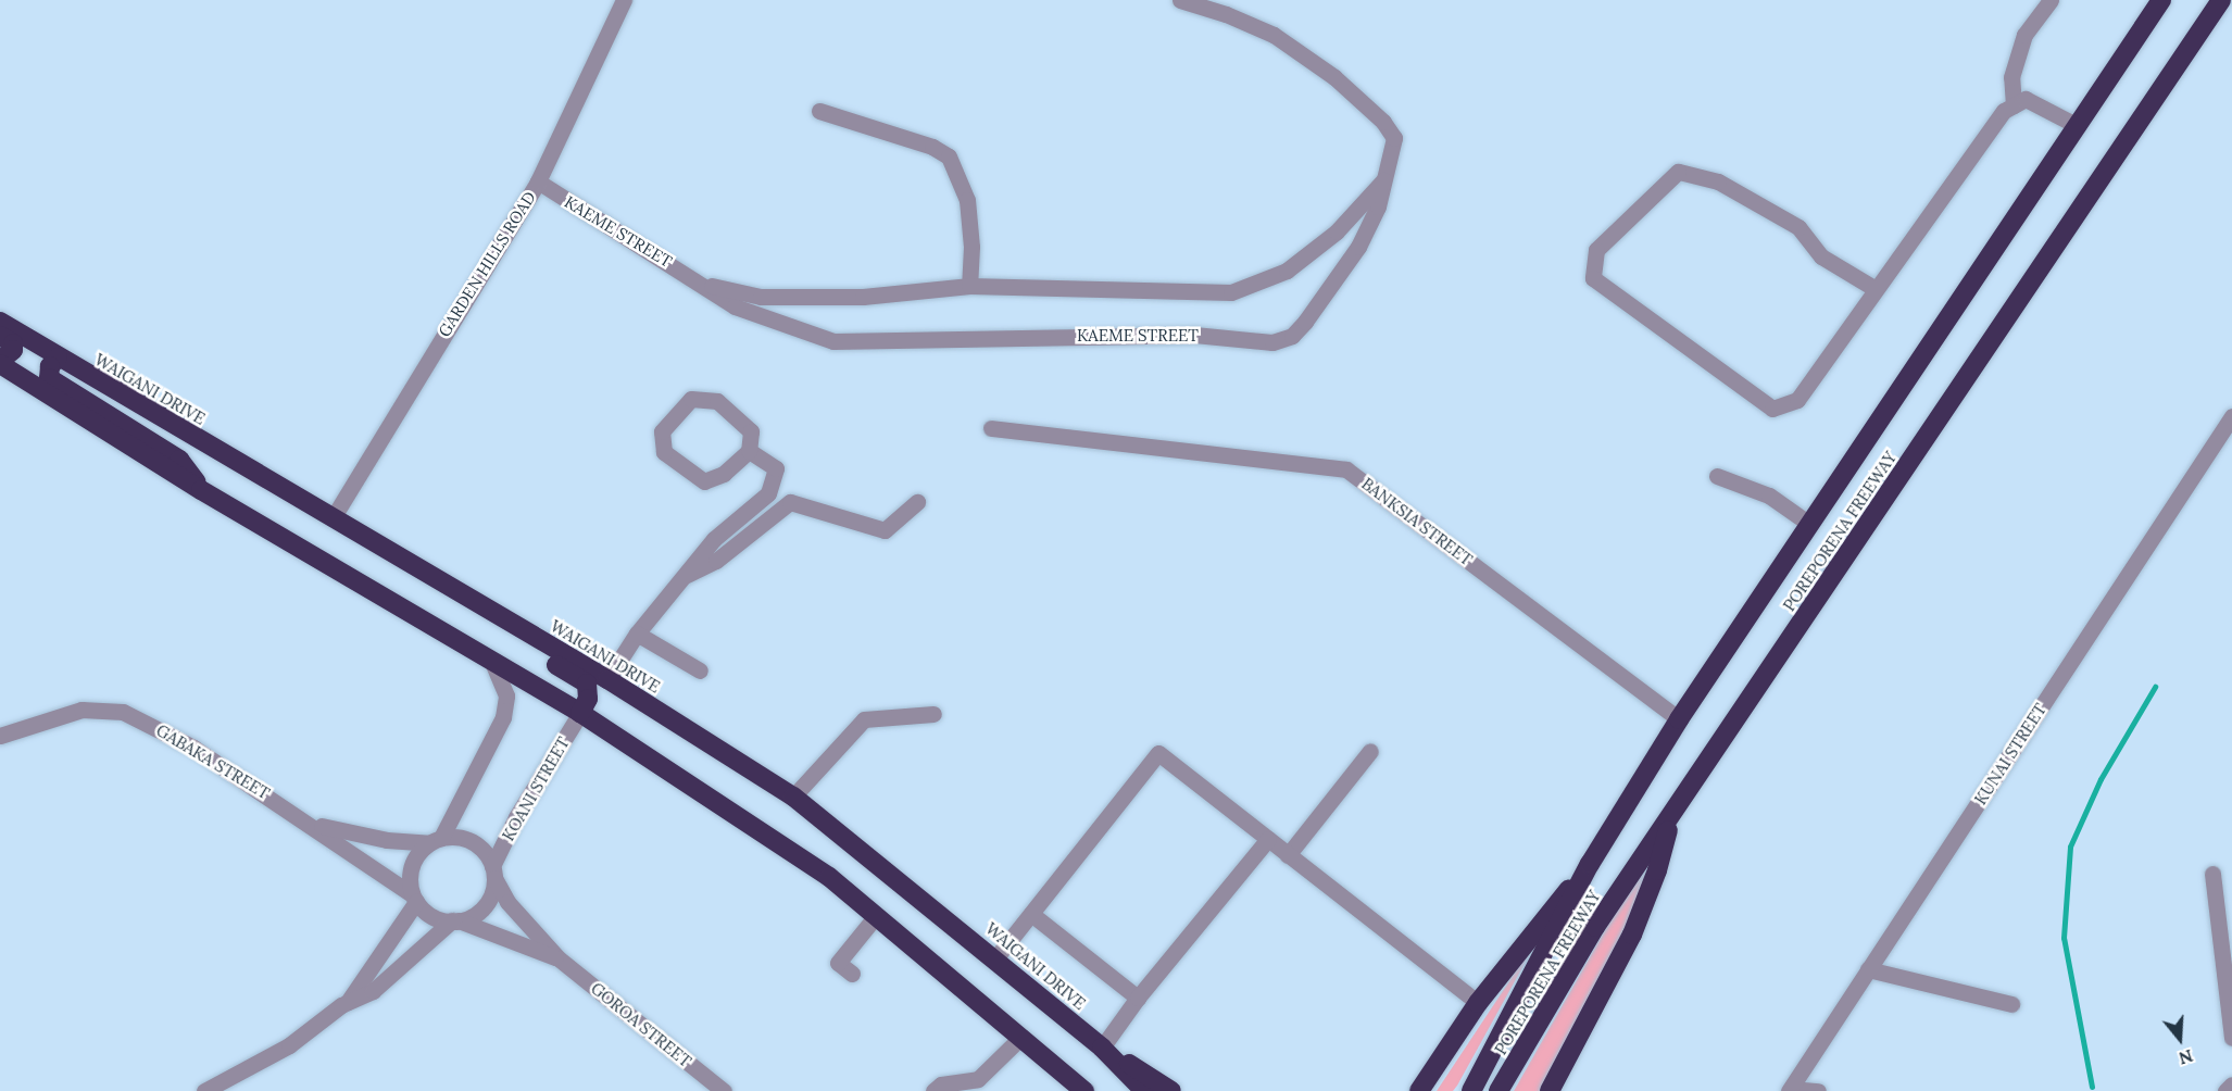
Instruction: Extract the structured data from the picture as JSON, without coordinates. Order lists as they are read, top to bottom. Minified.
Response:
{"streets":{"highway":["WAIGANI DRIVE","POREPORENA FREEWAY"],"street":["KAEME STREET","GARDEN HILLS ROAD","BANKSIA STREET","KUNAI STREET","GABAKA STREET","KOANI STREET","GOROA STREET"]},"crossings":[["KAEME STREET","GARDEN HILLS ROAD"],["GARDEN HILLS ROAD","WAIGANI DRIVE"],["BANKSIA STREET","POREPORENA FREEWAY"],["GABAKA STREET","KOANI STREET"],["GABAKA STREET","GOROA STREET"],["KOANI STREET","GOROA STREET"]],"north":"bottom"}
